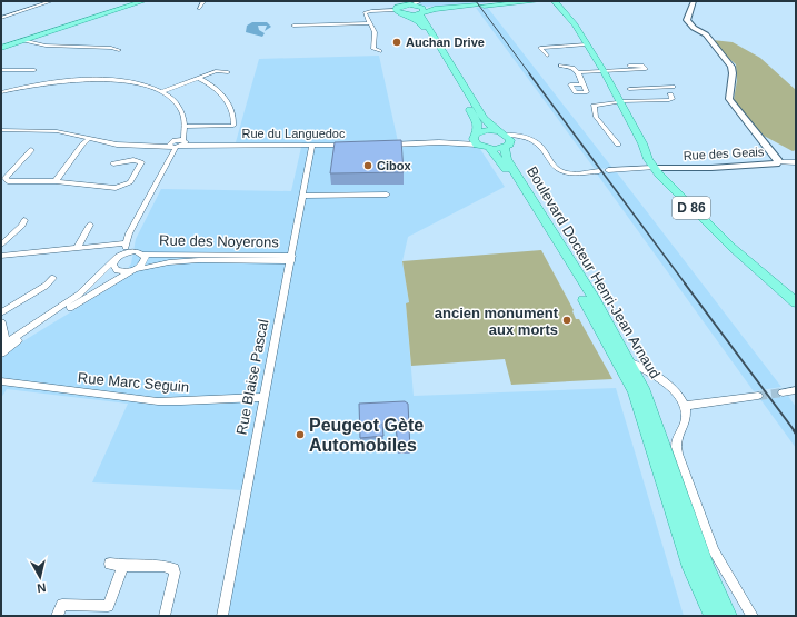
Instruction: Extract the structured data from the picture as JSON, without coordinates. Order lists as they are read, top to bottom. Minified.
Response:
{"streets":{"main road":["D 86","Boulevard Docteur Henri-Jean Arnaud"],"street":["Rue du Languedoc","Rue des Geais","Rue des Noyerons","Rue Blaise Pascal","Rue Marc Seguin"]},"crossings":[["Rue du Languedoc","Rue Blaise Pascal"],["Rue des Geais","D 86"],["Rue des Noyerons","Rue Blaise Pascal"],["Rue Blaise Pascal","Rue Marc Seguin"]],"places":["Auchan Drive","Cibox","ancien monument aux morts","Peugeot Gète Automobiles"],"north":"bottom"}
